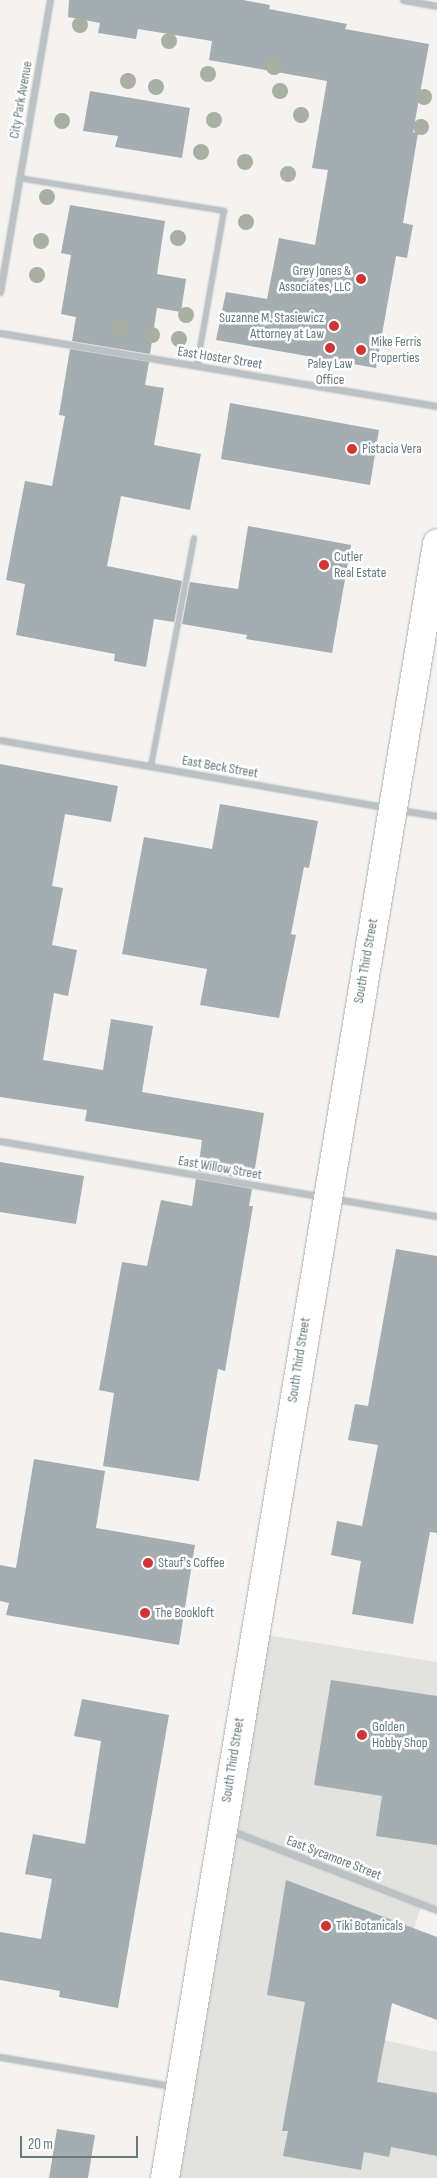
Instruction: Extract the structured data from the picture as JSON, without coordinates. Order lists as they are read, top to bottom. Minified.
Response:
{"streets":{"street":["City Park Avenue","East Hoster Street","East Beck Street","South Third Street","East Willow Street","East Sycamore Street"]},"crossings":[["East Beck Street","South Third Street"],["South Third Street","East Willow Street"],["South Third Street","East Sycamore Street"]],"places":["Grey Jones & Associates, LLC","Suzanne M. Stasiewicz Attorney at Law","Paley Law Office","Mike Ferris Properties","Pistacia Vera","Cutler Real Estate","Stauf's Coffee","The Bookloft","Golden Hobby Shop","Tiki Botanicals"],"scale_bar":"20 m"}
